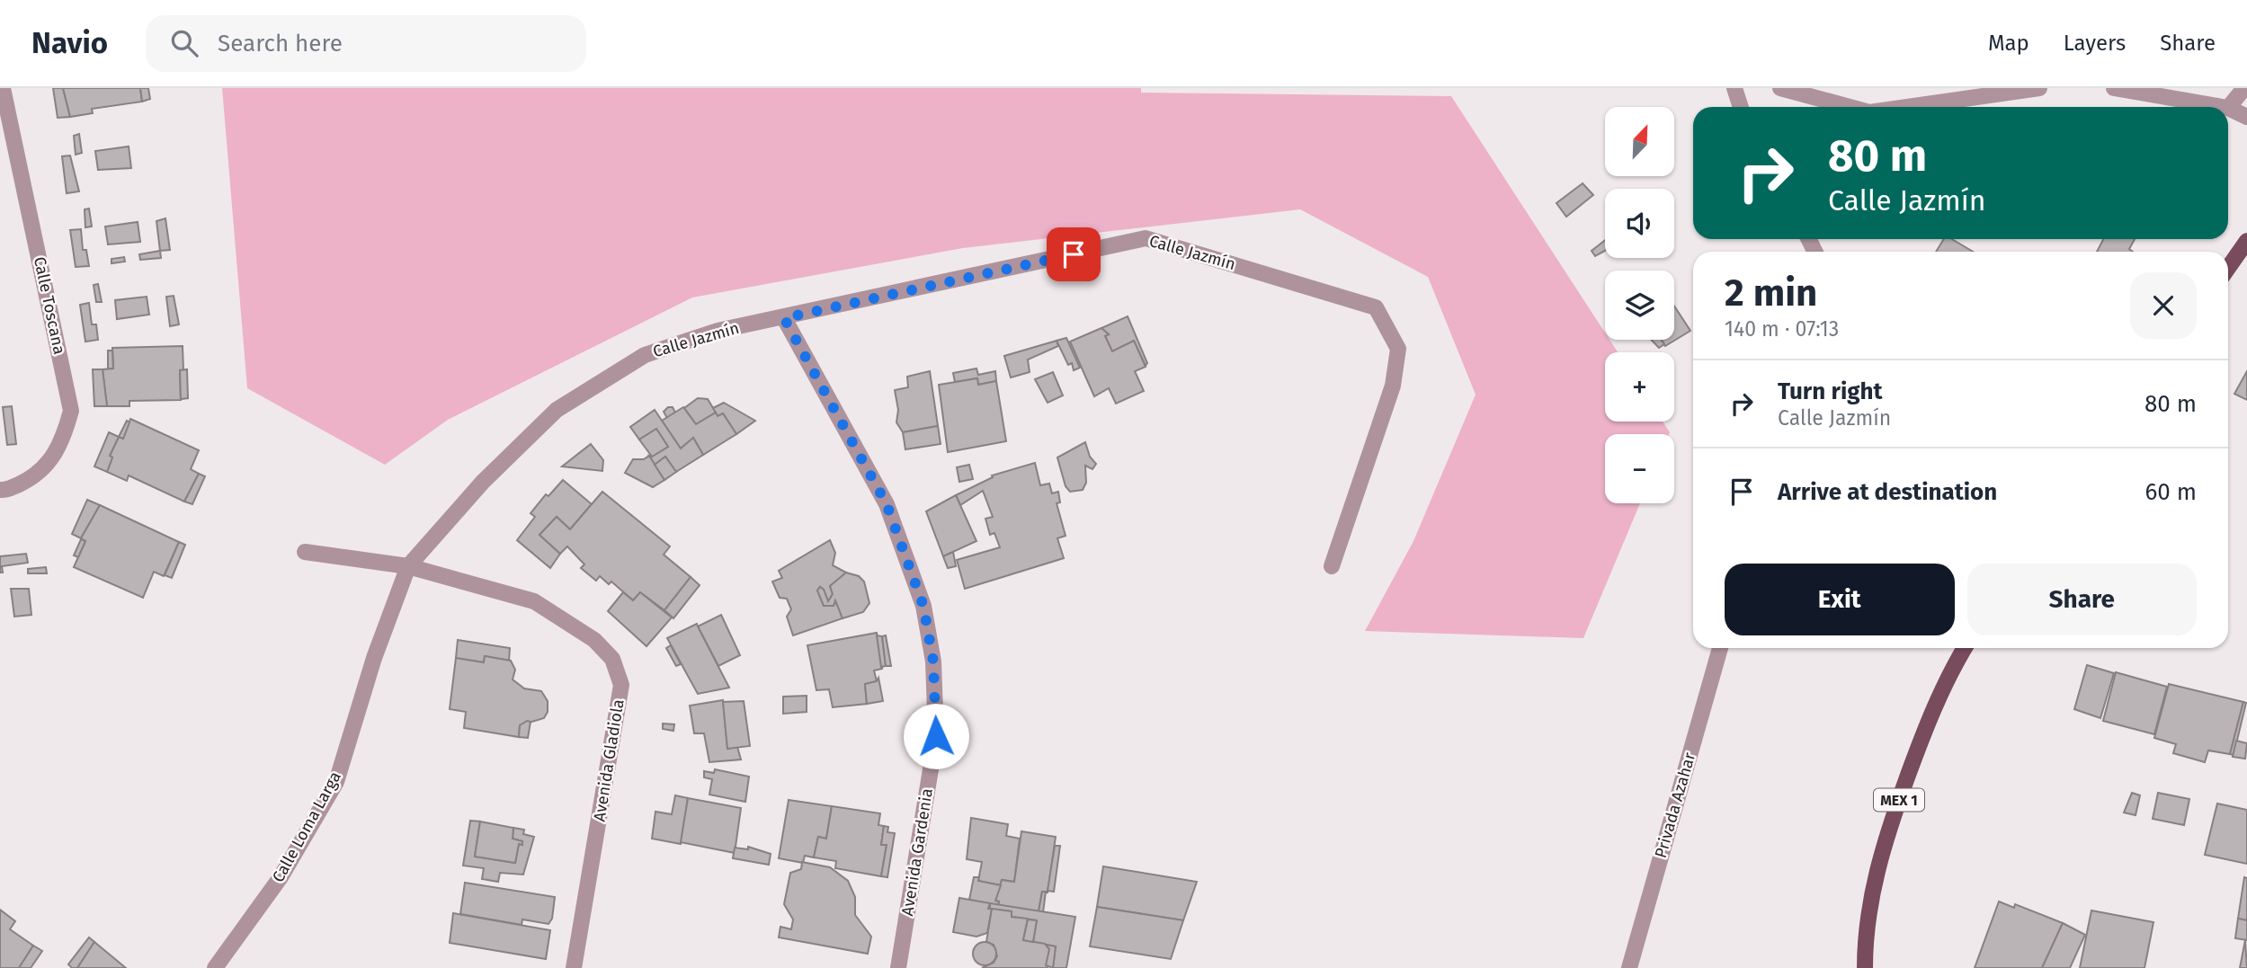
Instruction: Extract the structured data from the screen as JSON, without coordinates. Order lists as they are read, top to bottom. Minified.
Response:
{"streets":{"main road":["MEX 1"],"street":["Calle Jazmín","Calle Toscana","Avenida Gladiola","Privada Azahar","Calle Loma Larga","Avenida Gardenia"]},"crossings":[["Calle Jazmín","Avenida Gladiola"],["Calle Jazmín","Calle Loma Larga"],["Calle Jazmín","Avenida Gardenia"],["Avenida Gladiola","Calle Loma Larga"]],"north":"top right","page":{"header":"Navio","search":"Search here","nav":["Map","Layers","Share"],"map_buttons":["+","−"],"turn":["80 m","Calle Jazmín"],"heading":["2 min","140 m · 07:13"],"list":[{"name":"Turn right","note":"Calle Jazmín","value":"80 m"},{"name":"Arrive at destination","value":"60 m"}],"buttons":["Exit","Share"]}}
